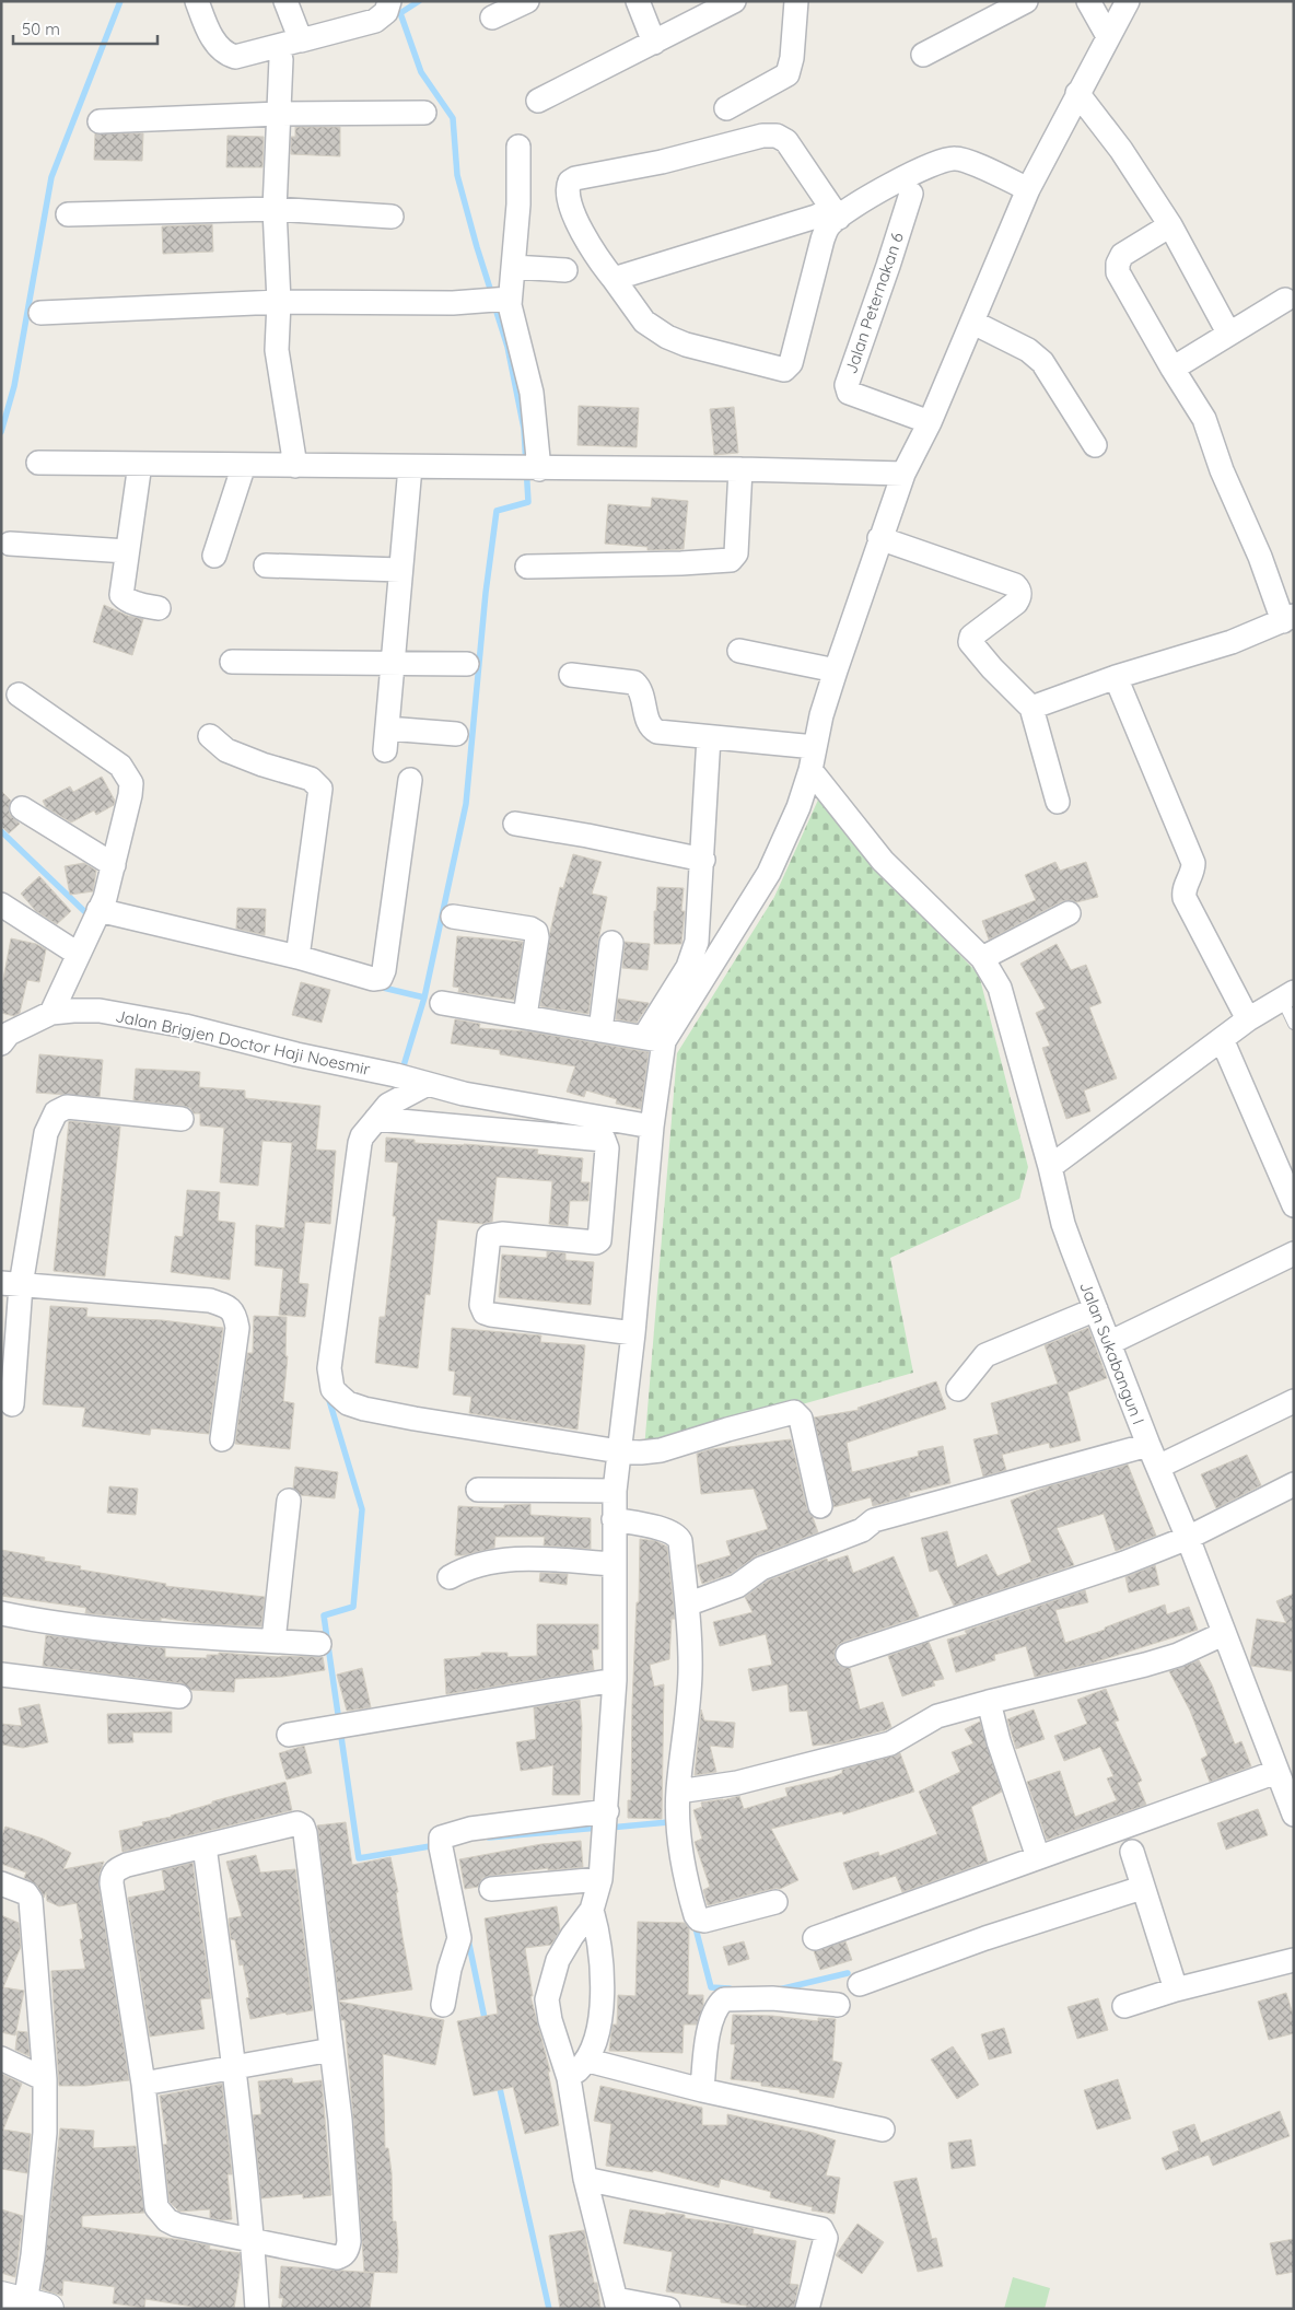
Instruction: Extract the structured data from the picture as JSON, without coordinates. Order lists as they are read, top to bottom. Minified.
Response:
{"streets":{"street":["Jalan Peternakan 6","Jalan Brigjen Doctor Haji Noesmir","Jalan Sukabangun I"]},"scale_bar":"50 m"}
